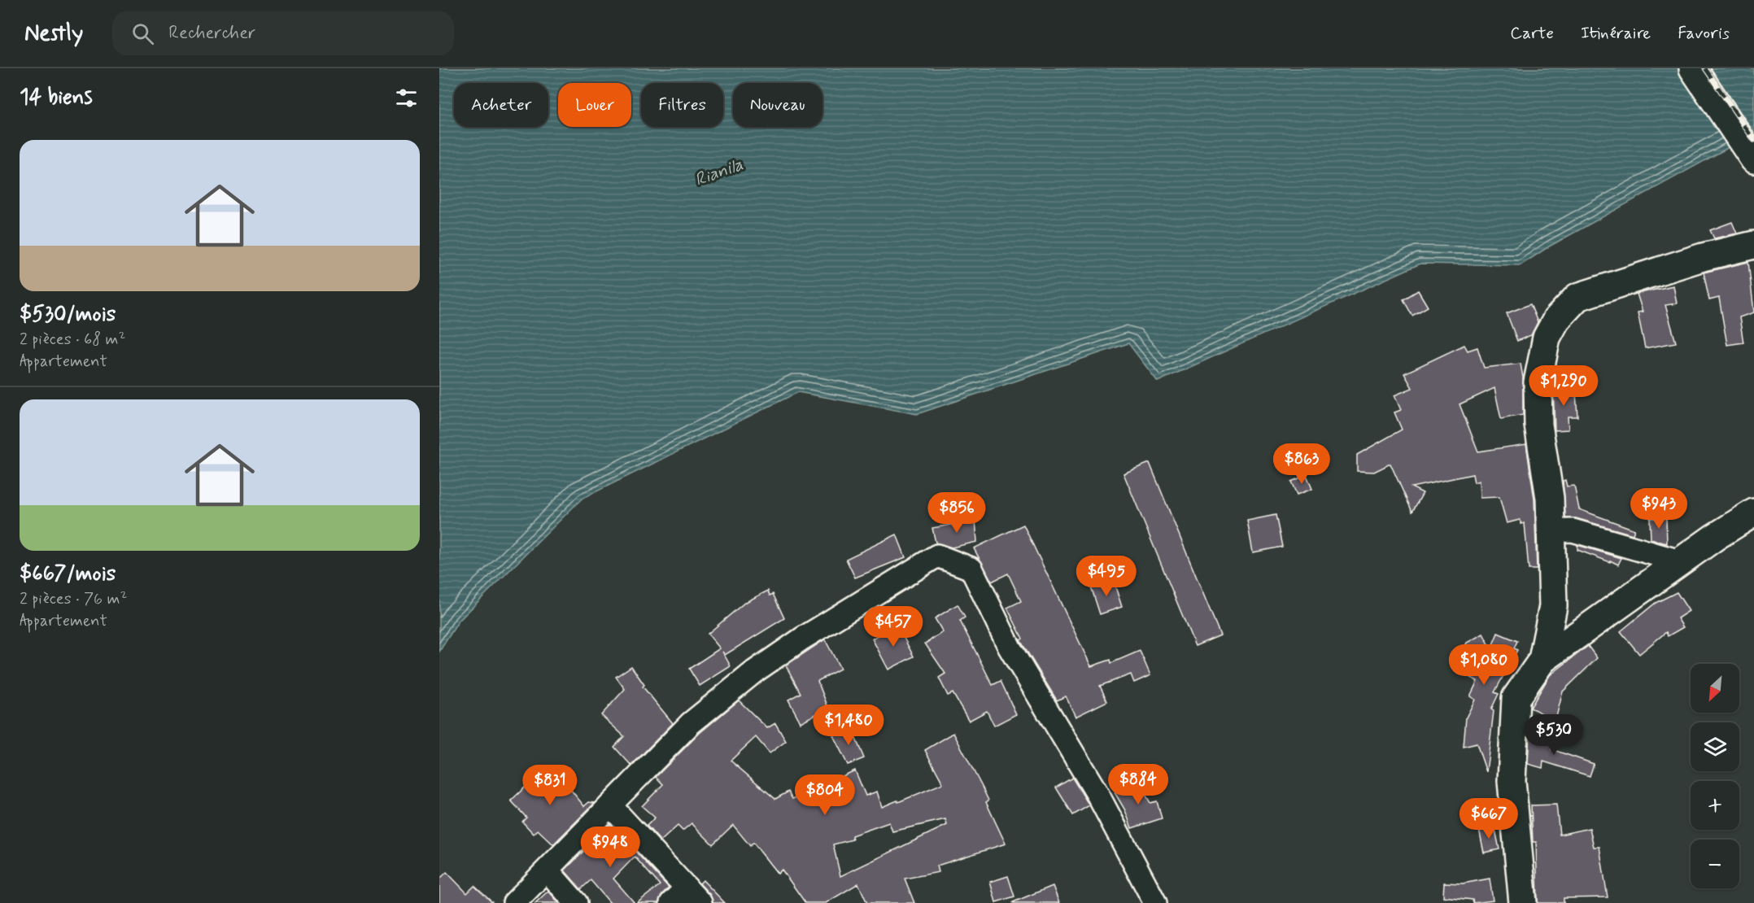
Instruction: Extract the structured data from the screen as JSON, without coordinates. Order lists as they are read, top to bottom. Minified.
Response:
{"water":["Rianila"],"north":"bottom left","page":{"header":"Nestly","search":"Rechercher","nav":["Carte","Itinéraire","Favoris"],"heading":"14 biens","chip":["Acheter","Louer","Filtres","Nouveau"],"list":[{"name":"$530/mois","note":"2 pièces · 68 m² · Appartement"},{"name":"$667/mois","note":"2 pièces · 76 m² · Appartement"}],"price":["$1,290","$863","$943","$856","$495","$457","$1,080","$1,480","$530","$884","$831","$804","$667","$948"],"map_buttons":["+","−"]}}
